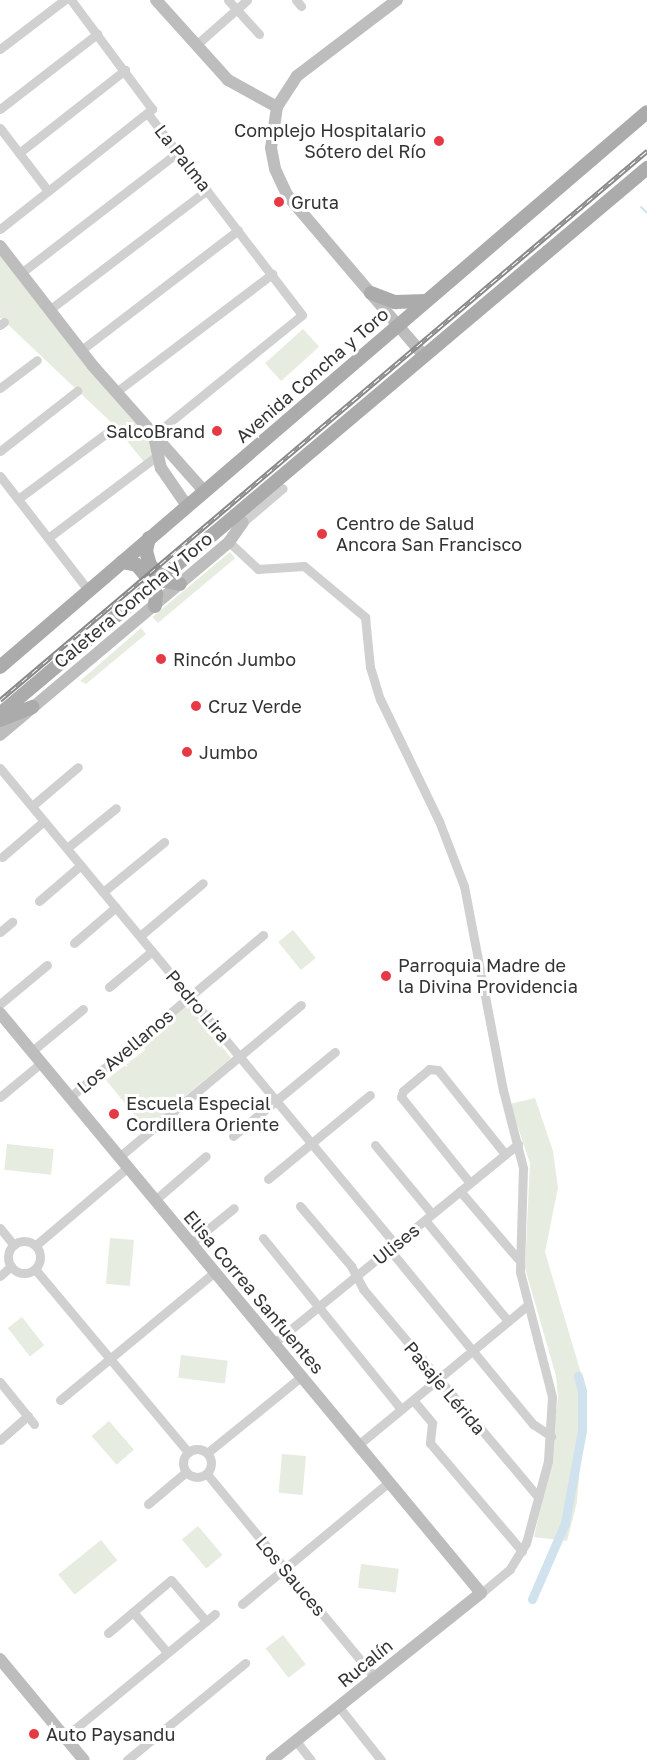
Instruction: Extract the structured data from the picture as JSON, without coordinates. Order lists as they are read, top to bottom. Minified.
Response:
{"streets":{"main road":["Avenida Concha y Toro"],"street":["La Palma","Caletera Concha y Toro","Pedro Lira","Los Avellanos","Ulises","Elisa Correa Sanfuentes","Pasaje Lérida","Los Sauces","Rucalín"]},"crossings":[["Pedro Lira","Los Avellanos"],["Pedro Lira","Ulises"],["Los Avellanos","Elisa Correa Sanfuentes"],["Ulises","Elisa Correa Sanfuentes"],["Ulises","Pasaje Lérida"],["Elisa Correa Sanfuentes","Rucalín"],["Los Sauces","Rucalín"]],"places":["Complejo Hospitalario Sótero del Río","Gruta","SalcoBrand","Centro de Salud Ancora San Francisco","Rincón Jumbo","Cruz Verde","Jumbo","Parroquia Madre de la Divina Providencia","Escuela Especial Cordillera Oriente","Auto Paysandu"]}
